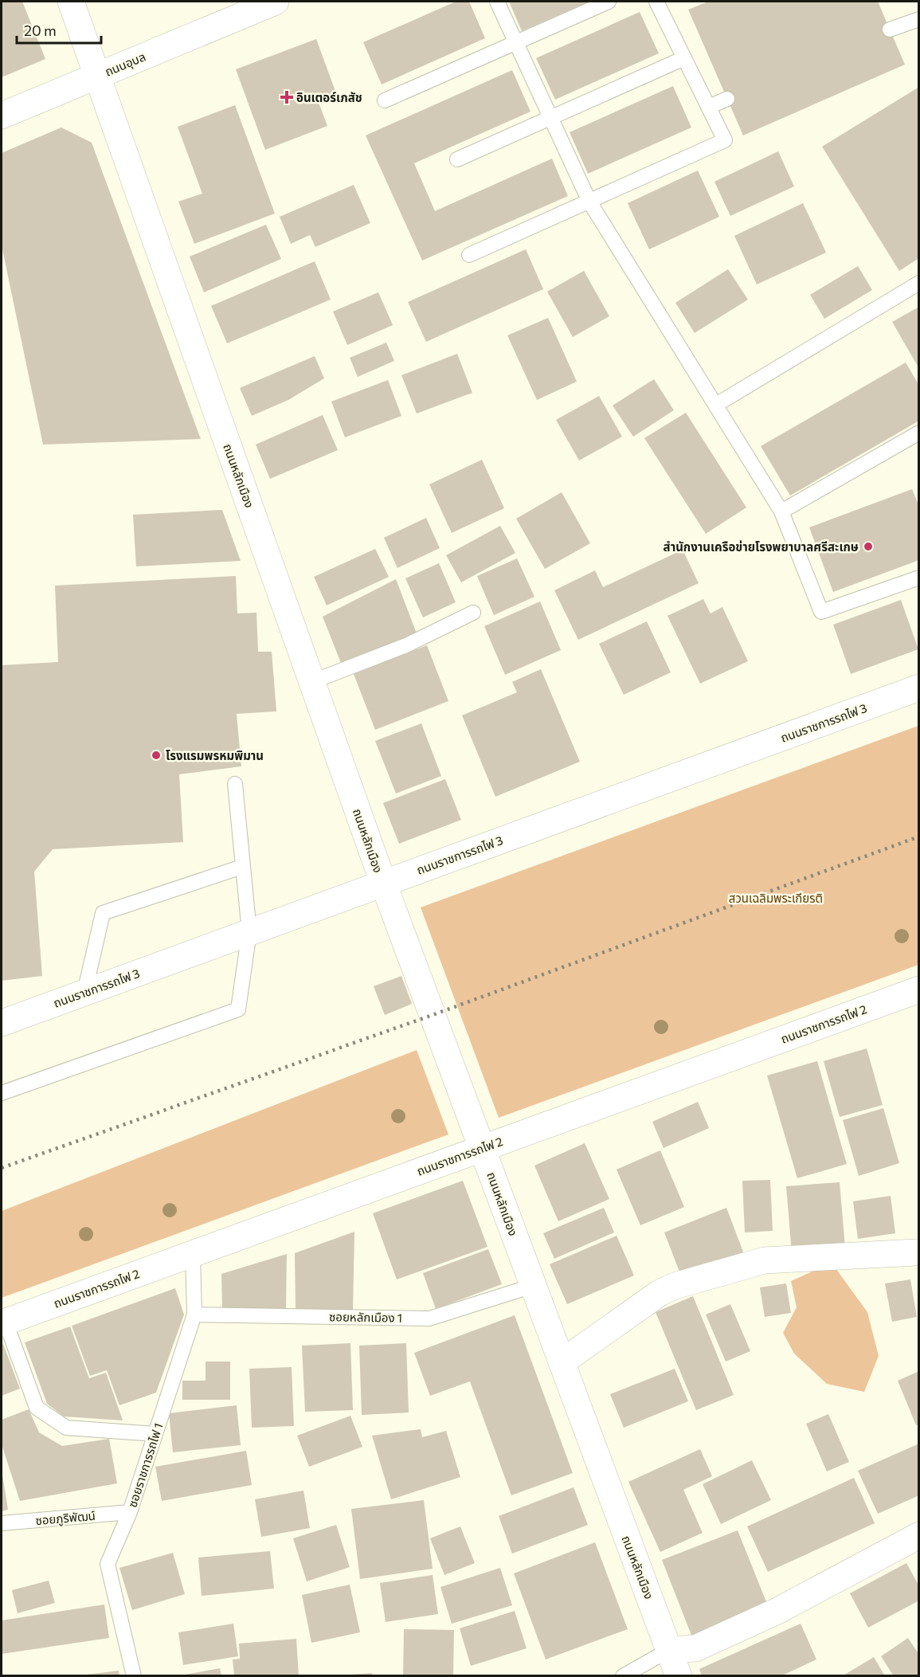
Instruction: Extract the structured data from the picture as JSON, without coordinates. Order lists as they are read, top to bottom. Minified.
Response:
{"streets":{"street":["ถนนอุบล","ถนนหลักเมือง","ถนนราชการรถไฟ 3","ถนนราชการรถไฟ 2"],"lane":["ซอยหลักเมือง 1","ซอยราชการรถไฟ 1","ซอยภูริพัฒน์"]},"crossings":[["ถนนอุบล","ถนนหลักเมือง"],["ถนนหลักเมือง","ถนนราชการรถไฟ 3"],["ถนนหลักเมือง","ถนนราชการรถไฟ 2"],["ถนนหลักเมือง","ซอยหลักเมือง 1"],["ถนนราชการรถไฟ 2","ซอยราชการรถไฟ 1"],["ซอยหลักเมือง 1","ซอยราชการรถไฟ 1"],["ซอยราชการรถไฟ 1","ซอยภูริพัฒน์"]],"parks":["สวนเฉลิมพระเกียรติ"],"places":{"health":["อินเตอร์เภสัช"],"other":["สำนักงานเครือข่ายโรงพยาบาลศรีสะเกษ","โรงแรมพรหมพิมาน"]},"scale_bar":"20 m"}
